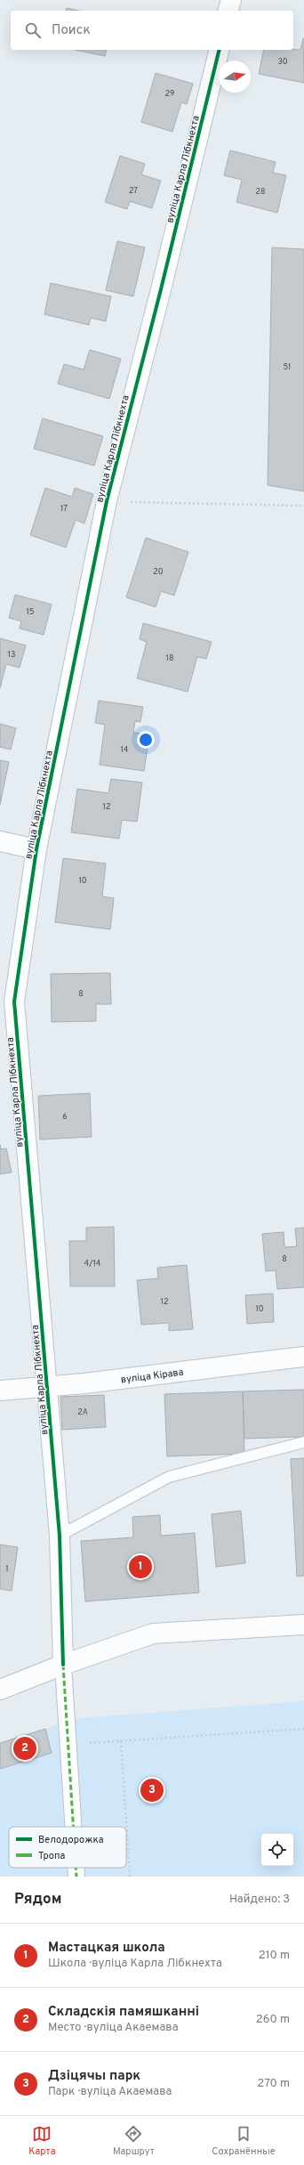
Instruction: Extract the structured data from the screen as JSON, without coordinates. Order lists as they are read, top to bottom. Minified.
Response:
{"streets":{"street":["вуліца Карла Лібкнехта","вуліца Кірава"]},"crossings":[["вуліца Карла Лібкнехта","вуліца Кірава"]],"house_numbers":["30","29","27","28","51","17","20","15","13","18","14","12","10","8","6","8","4/14","12","10","2А","1"],"legend":["Велодорожка","Тропа"],"north":"right","page":{"search":"Поиск","pins":["1","2","3"],"heading":["Рядом","Найдено: 3"],"list":[{"mark":"1","name":"Мастацкая школа","note":"Школа · вуліца Карла Лібкнехта","value":"210 m"},{"mark":"2","name":"Складскія памяшканні","note":"Место · вуліца Акаемава","value":"260 m"},{"mark":"3","name":"Дзіцячы парк","note":"Парк · вуліца Акаемава","value":"270 m"}],"nav":["Карта","Маршрут","Сохранённые"]}}
